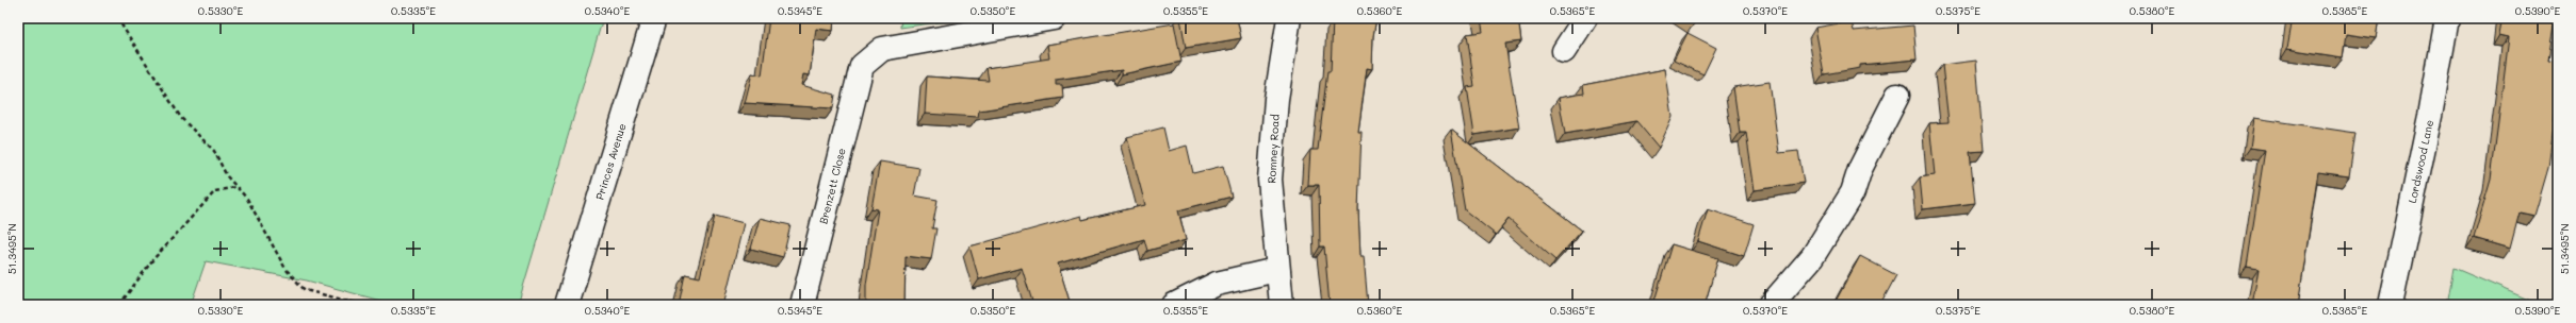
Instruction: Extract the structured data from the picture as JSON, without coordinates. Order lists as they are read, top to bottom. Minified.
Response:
{"streets":{"street":["Romney Road","Princes Avenue","Lordswood Lane","Brenzett Close"]},"coordinates":["0.5330°E","0.5335°E","0.5340°E","0.5345°E","0.5350°E","0.5355°E","0.5360°E","0.5365°E","0.5370°E","0.5375°E","0.5380°E","0.5385°E","0.5390°E","51.3495°N"]}
